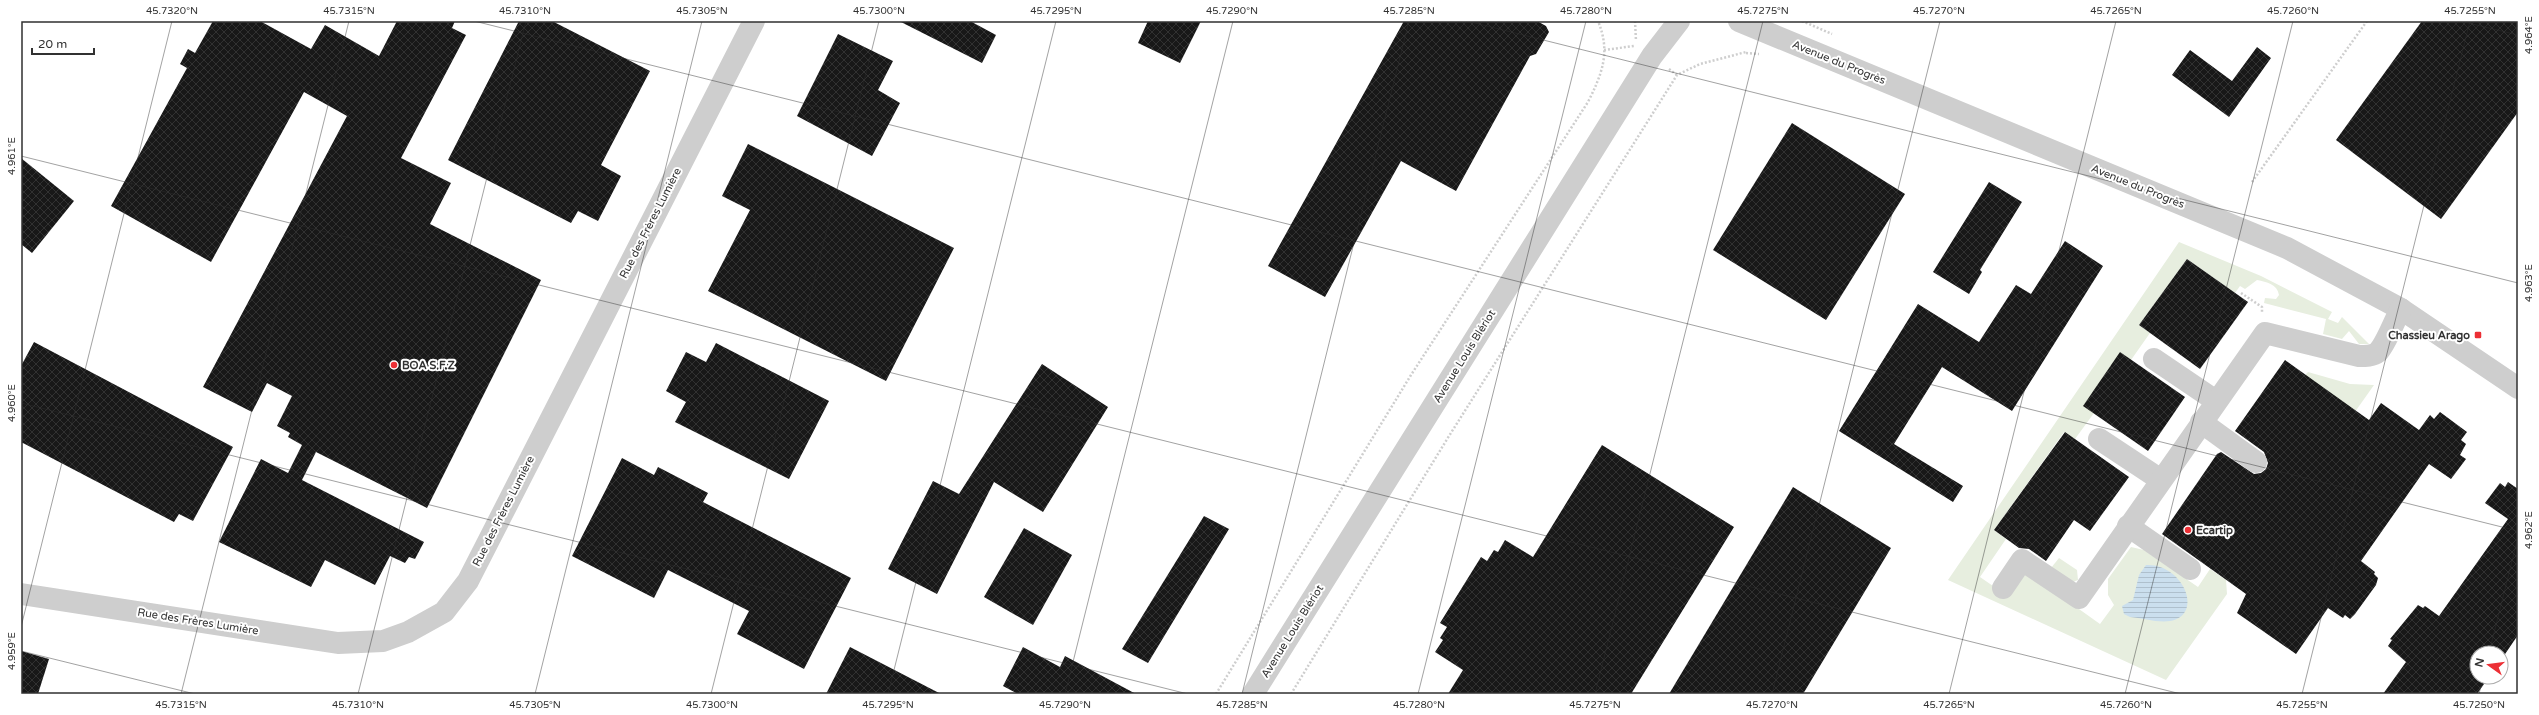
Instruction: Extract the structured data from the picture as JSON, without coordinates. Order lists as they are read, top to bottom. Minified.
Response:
{"streets":{"street":["Avenue du Progrès","Rue des Frères Lumière","Avenue Louis Blériot"]},"places":{"transit":["Chassieu Arago"],"other":["BOA S.F.Z","Ecartip"]},"scale_bar":"20 m","north":"left","coordinates":["45.7320°N","45.7315°N","45.7310°N","45.7305°N","45.7300°N","45.7295°N","45.7290°N","45.7285°N","45.7280°N","45.7275°N","45.7270°N","45.7265°N","45.7260°N","45.7255°N","4.964°E","4.961°E","4.963°E","4.960°E","4.962°E","4.959°E","45.7250°N"]}
